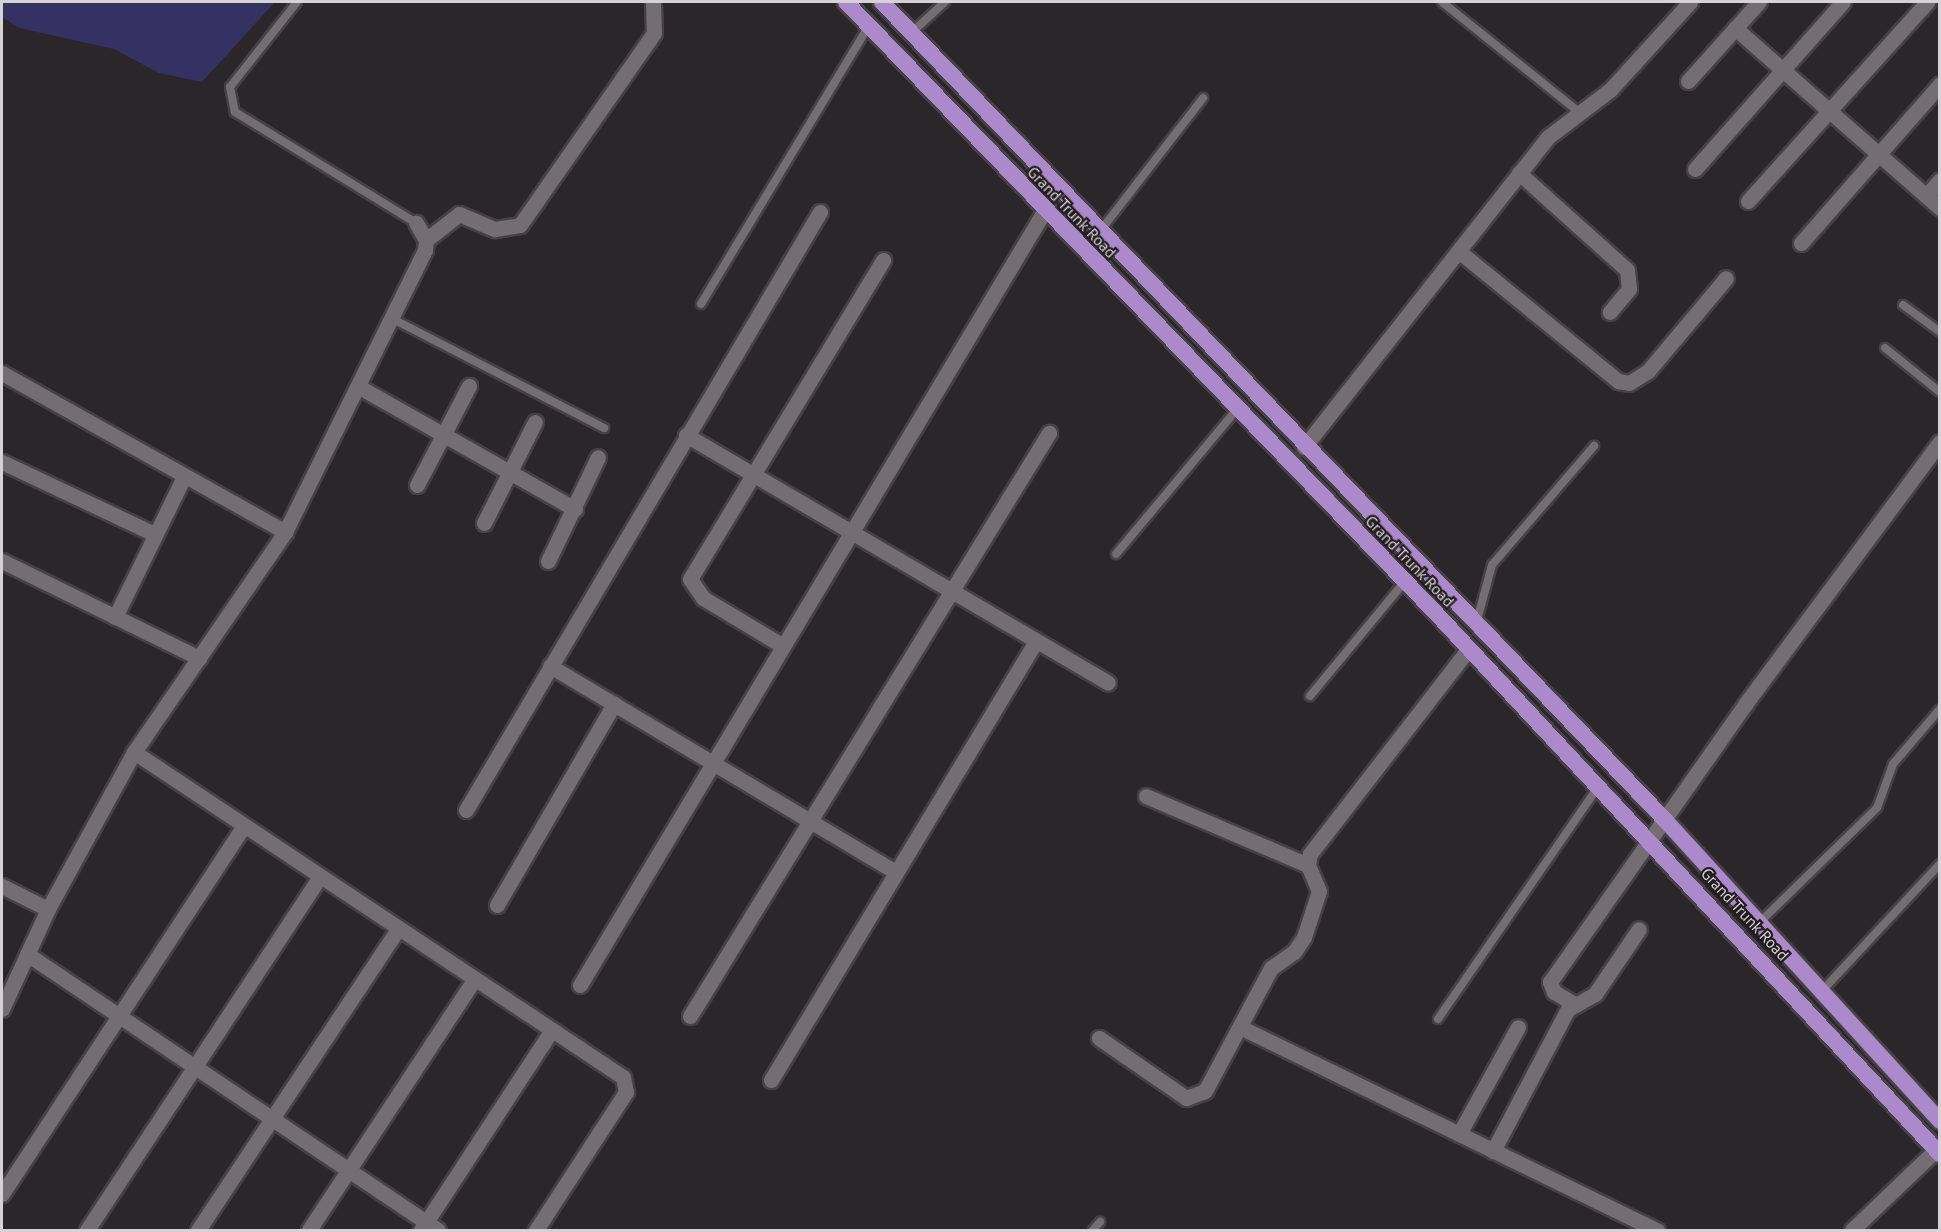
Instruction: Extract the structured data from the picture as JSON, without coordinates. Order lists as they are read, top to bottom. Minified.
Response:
{"streets":{"highway":["Grand Trunk Road"]}}
